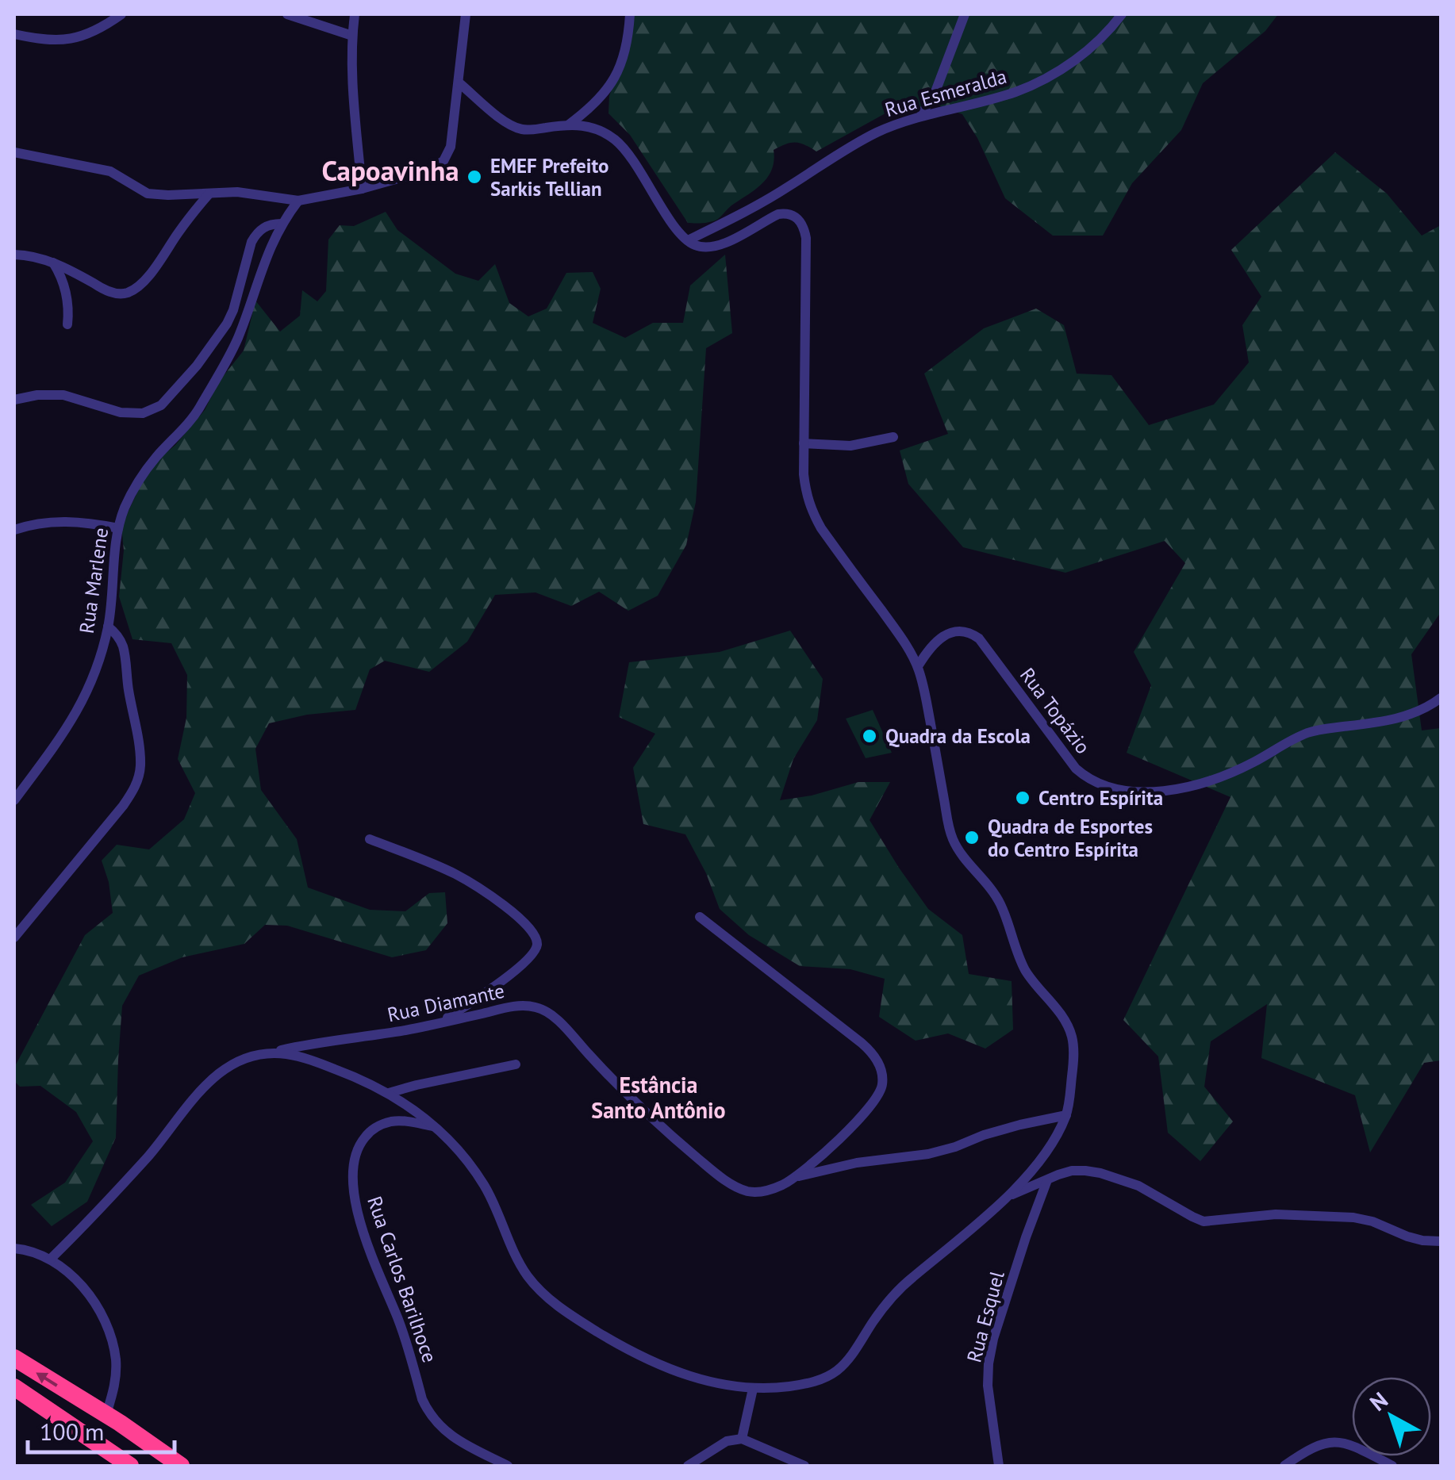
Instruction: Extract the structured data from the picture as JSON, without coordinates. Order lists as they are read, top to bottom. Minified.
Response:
{"streets":{"street":["Rua Esmeralda","Rua Marlene","Rua Topázio","Rua Diamante","Rua Carlos Barilhoce","Rua Esquel"]},"districts":["Capoavinha","Estância Santo Antônio"],"places":["EMEF Prefeito Sarkis Tellian","Quadra da Escola","Centro Espírita","Quadra de Esportes do Centro Espírita"],"scale_bar":"100 m","north":"top left"}
